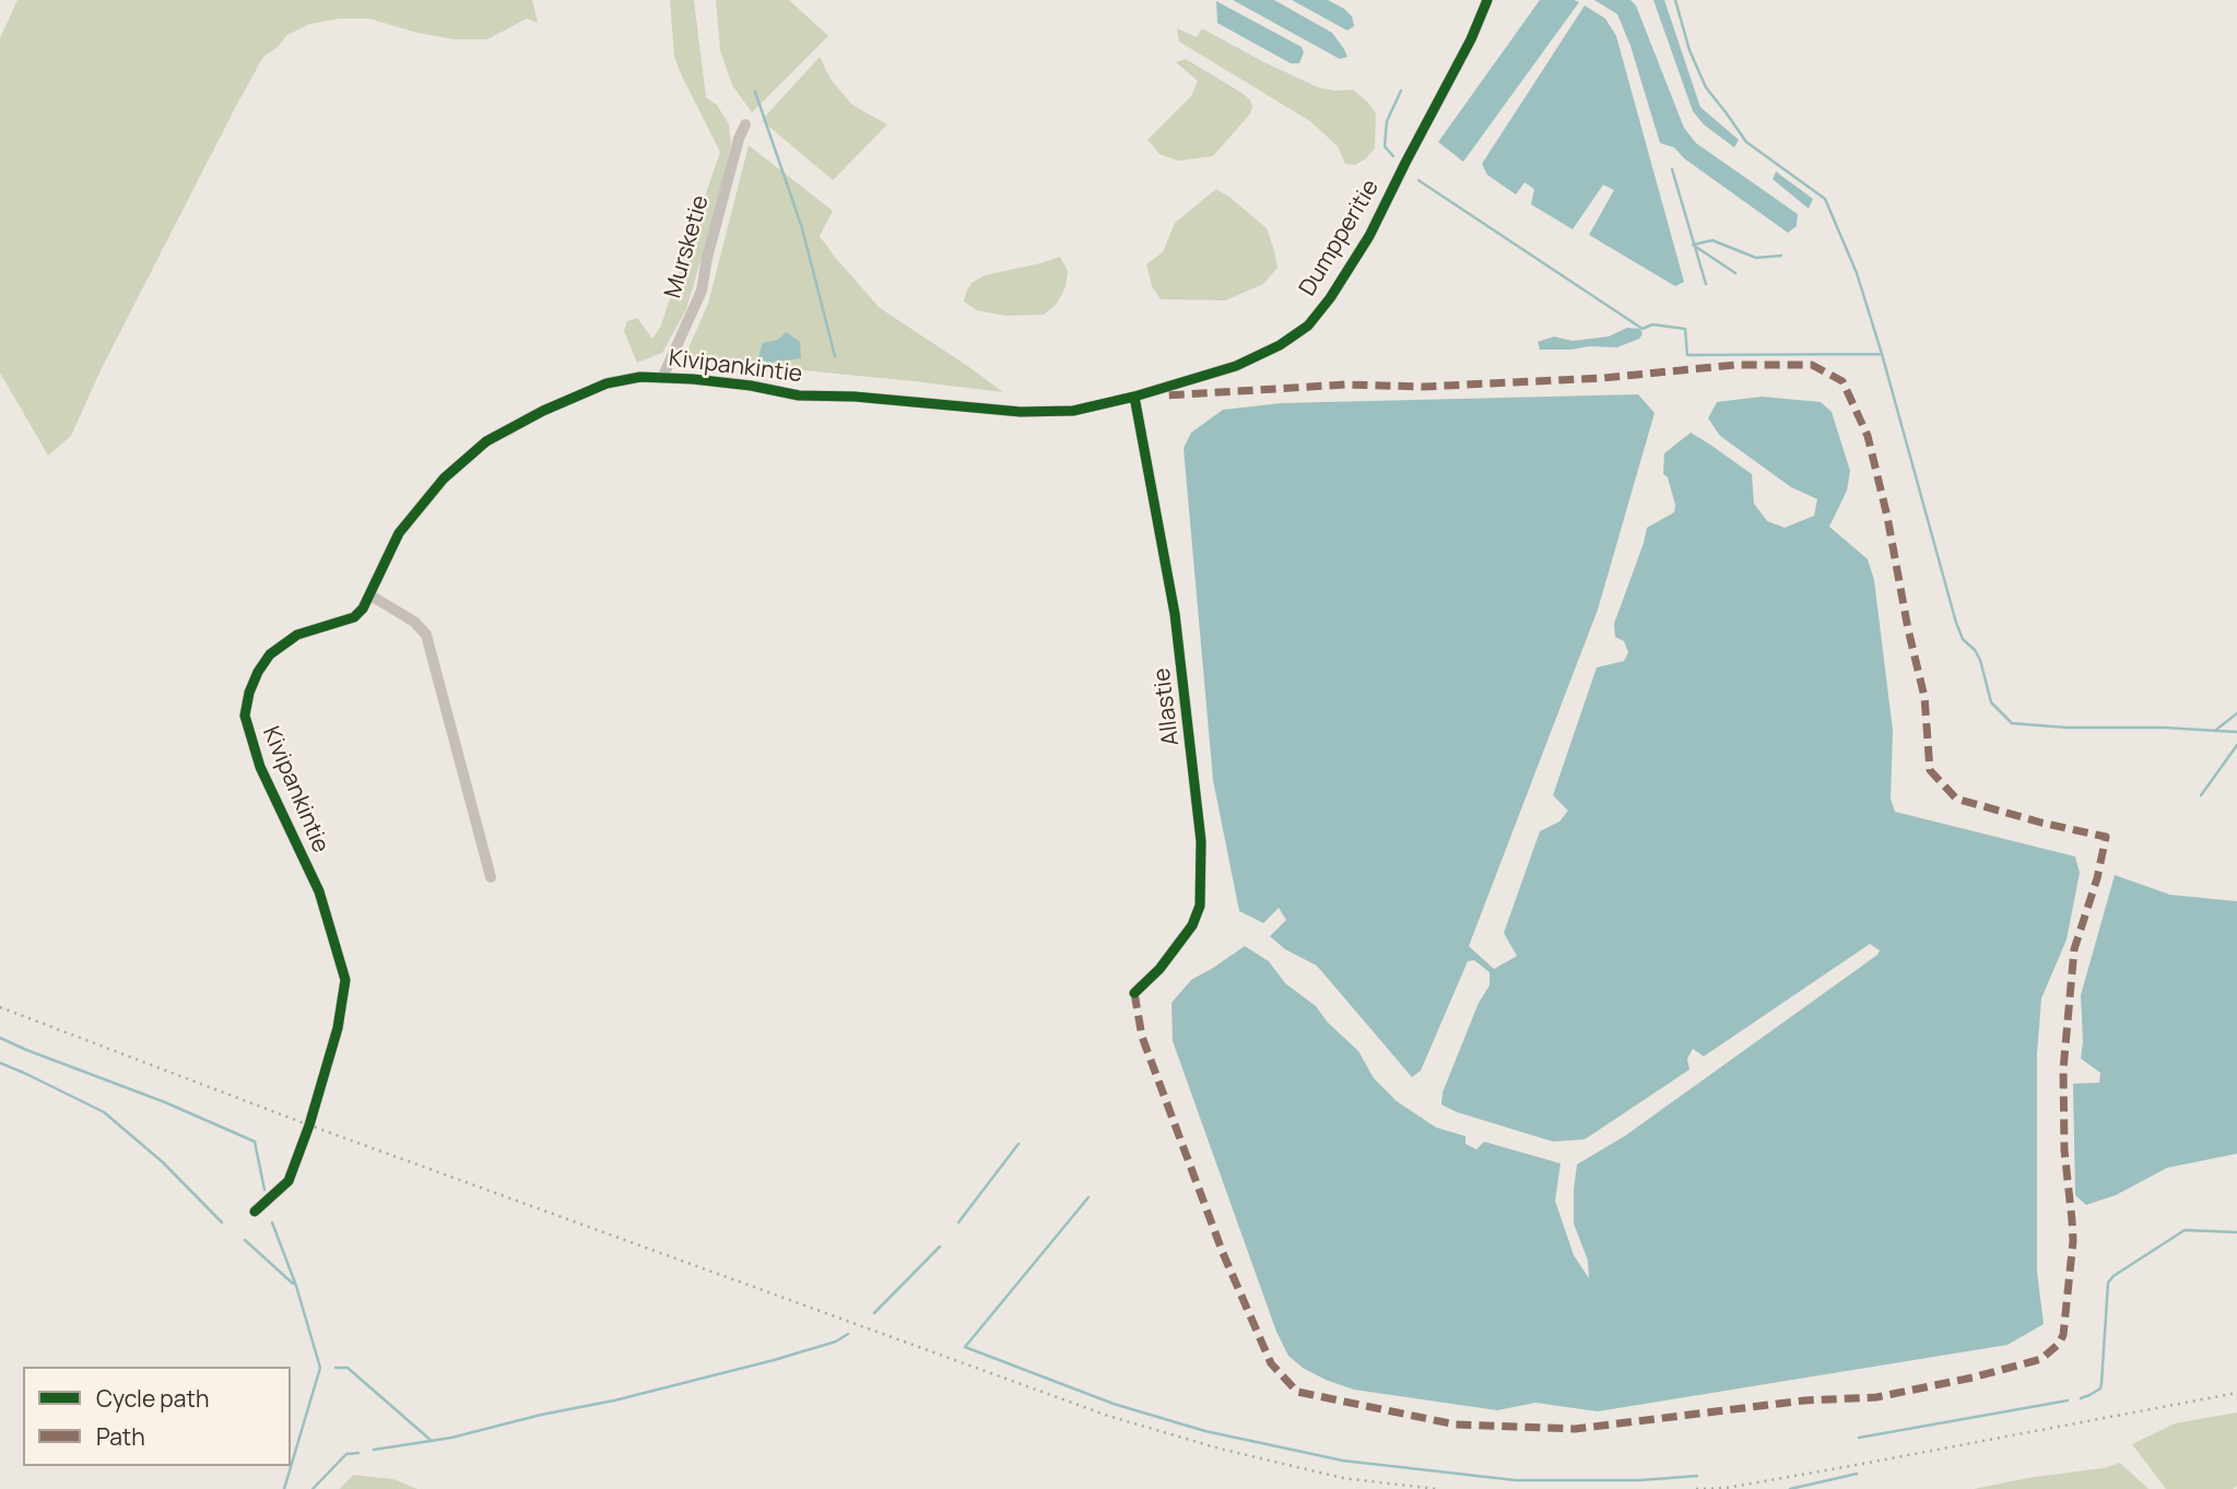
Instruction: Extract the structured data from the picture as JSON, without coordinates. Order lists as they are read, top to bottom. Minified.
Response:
{"streets":{"street":["Dumpperitie","Mursketie","Kivipankintie","Allastie"]},"crossings":[["Dumpperitie","Kivipankintie"],["Dumpperitie","Allastie"],["Mursketie","Kivipankintie"],["Kivipankintie","Allastie"]],"legend":["Cycle path","Path"]}
